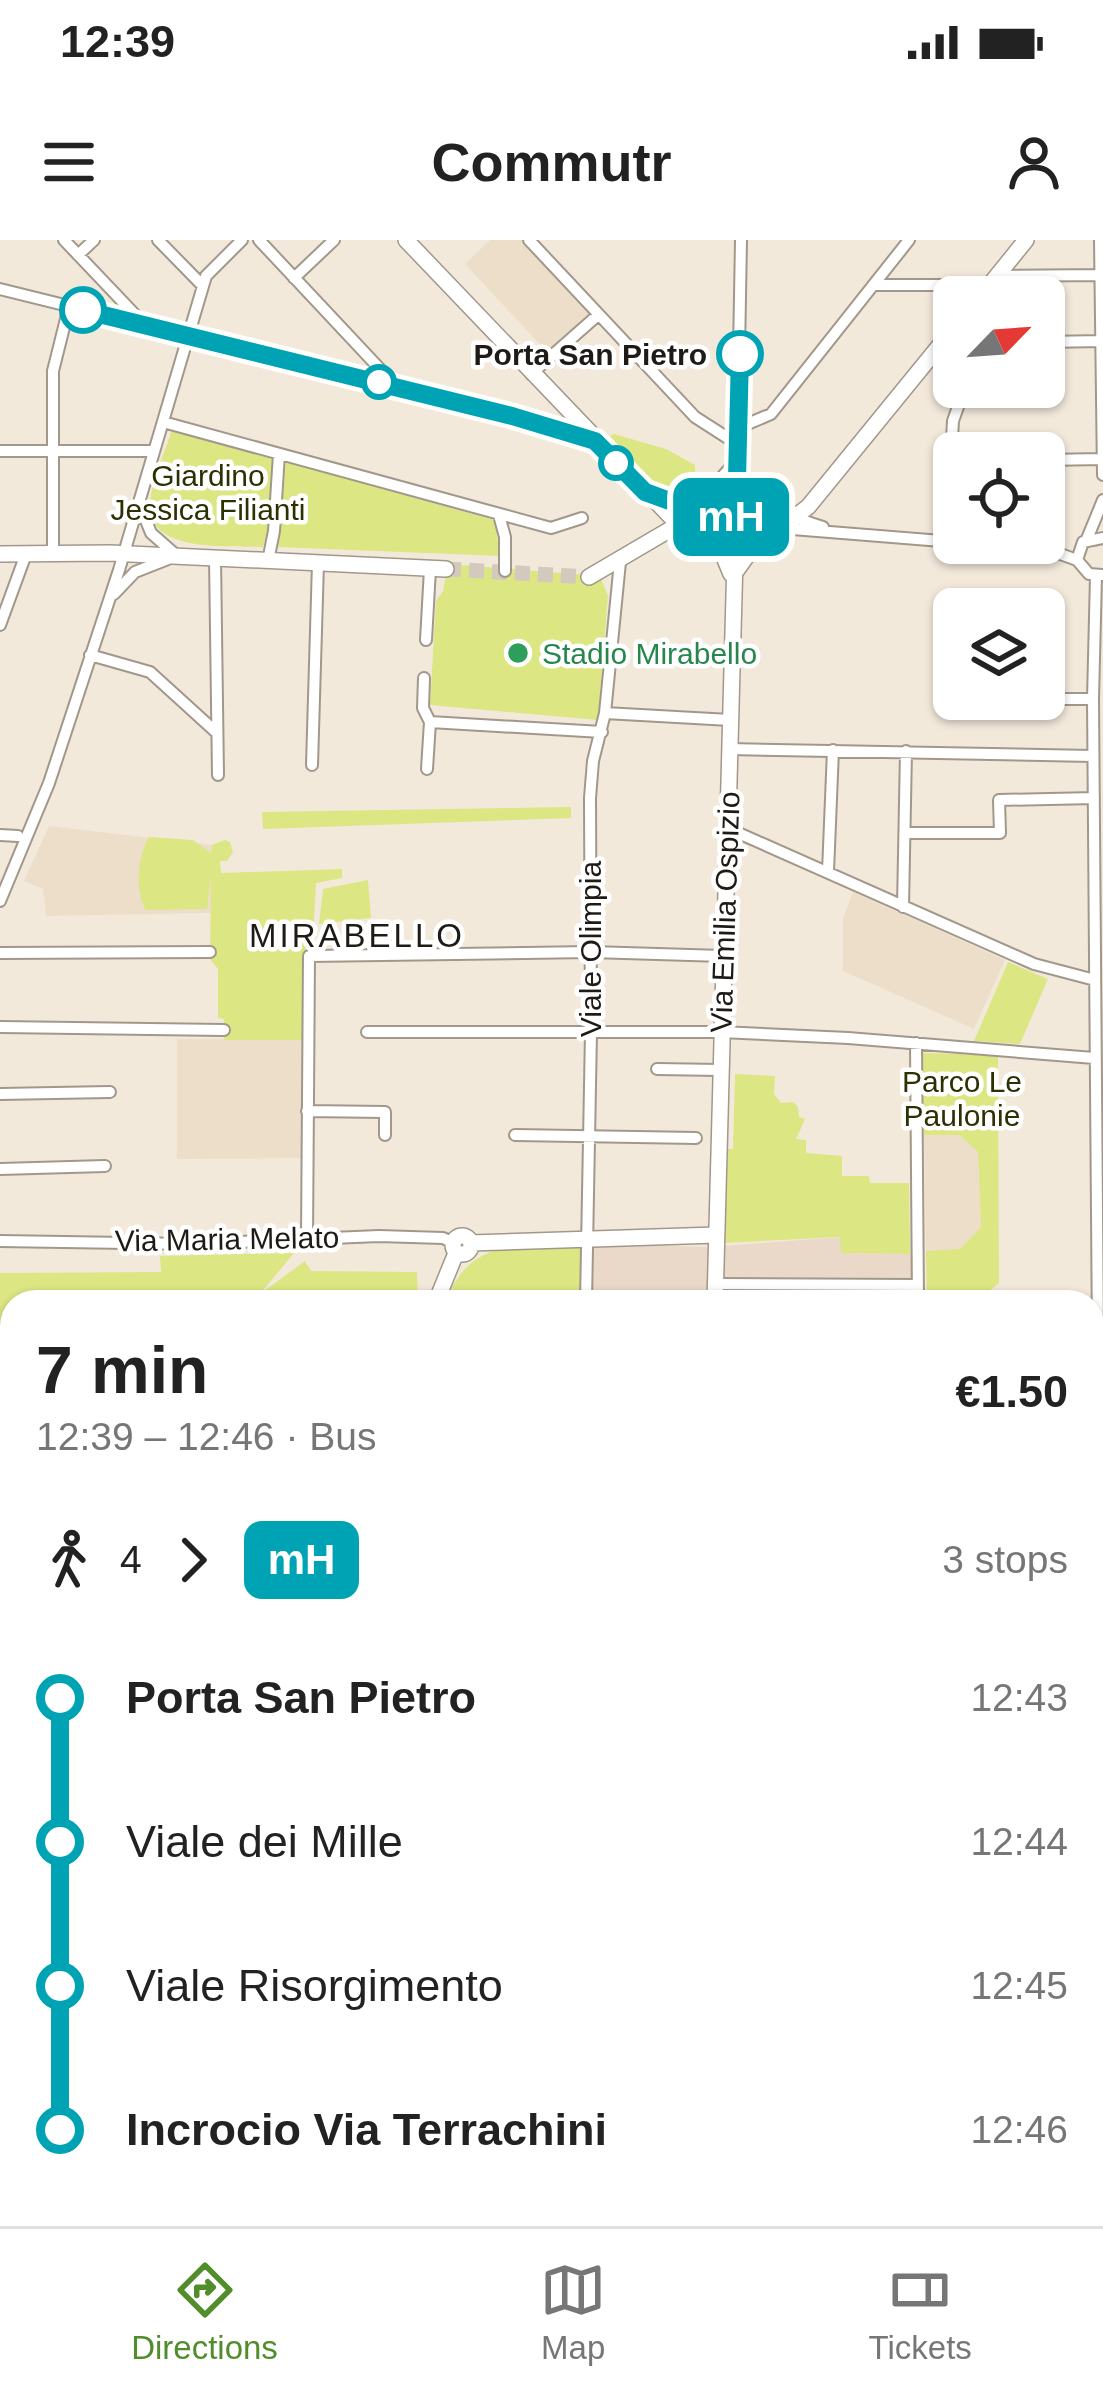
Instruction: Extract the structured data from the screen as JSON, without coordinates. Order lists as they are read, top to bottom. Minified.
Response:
{"streets":{"main road":["Via Emilia Ospizio","Via Maria Melato"],"street":["Viale Olimpia"]},"crossings":[["Via Emilia Ospizio","Via Maria Melato"],["Viale Olimpia","Via Maria Melato"]],"districts":["MIRABELLO"],"parks":["Giardino Jessica Filianti","Parco Le Paulonie"],"places":["Porta San Pietro","Stadio Mirabello"],"lines":["bus line mH"],"north":"top right","page":{"status":"12:39","header":"Commutr","on_map":"mH","heading":["7 min","12:39 – 12:46 · Bus","€1.50"],"legs":["4","mH","3 stops"],"list":[{"name":"Porta San Pietro","value":"12:43"},{"name":"Viale dei Mille","value":"12:44"},{"name":"Viale Risorgimento","value":"12:45"},{"name":"Incrocio Via Terrachini","value":"12:46"}],"tabs":["Directions","Map","Tickets"]}}
